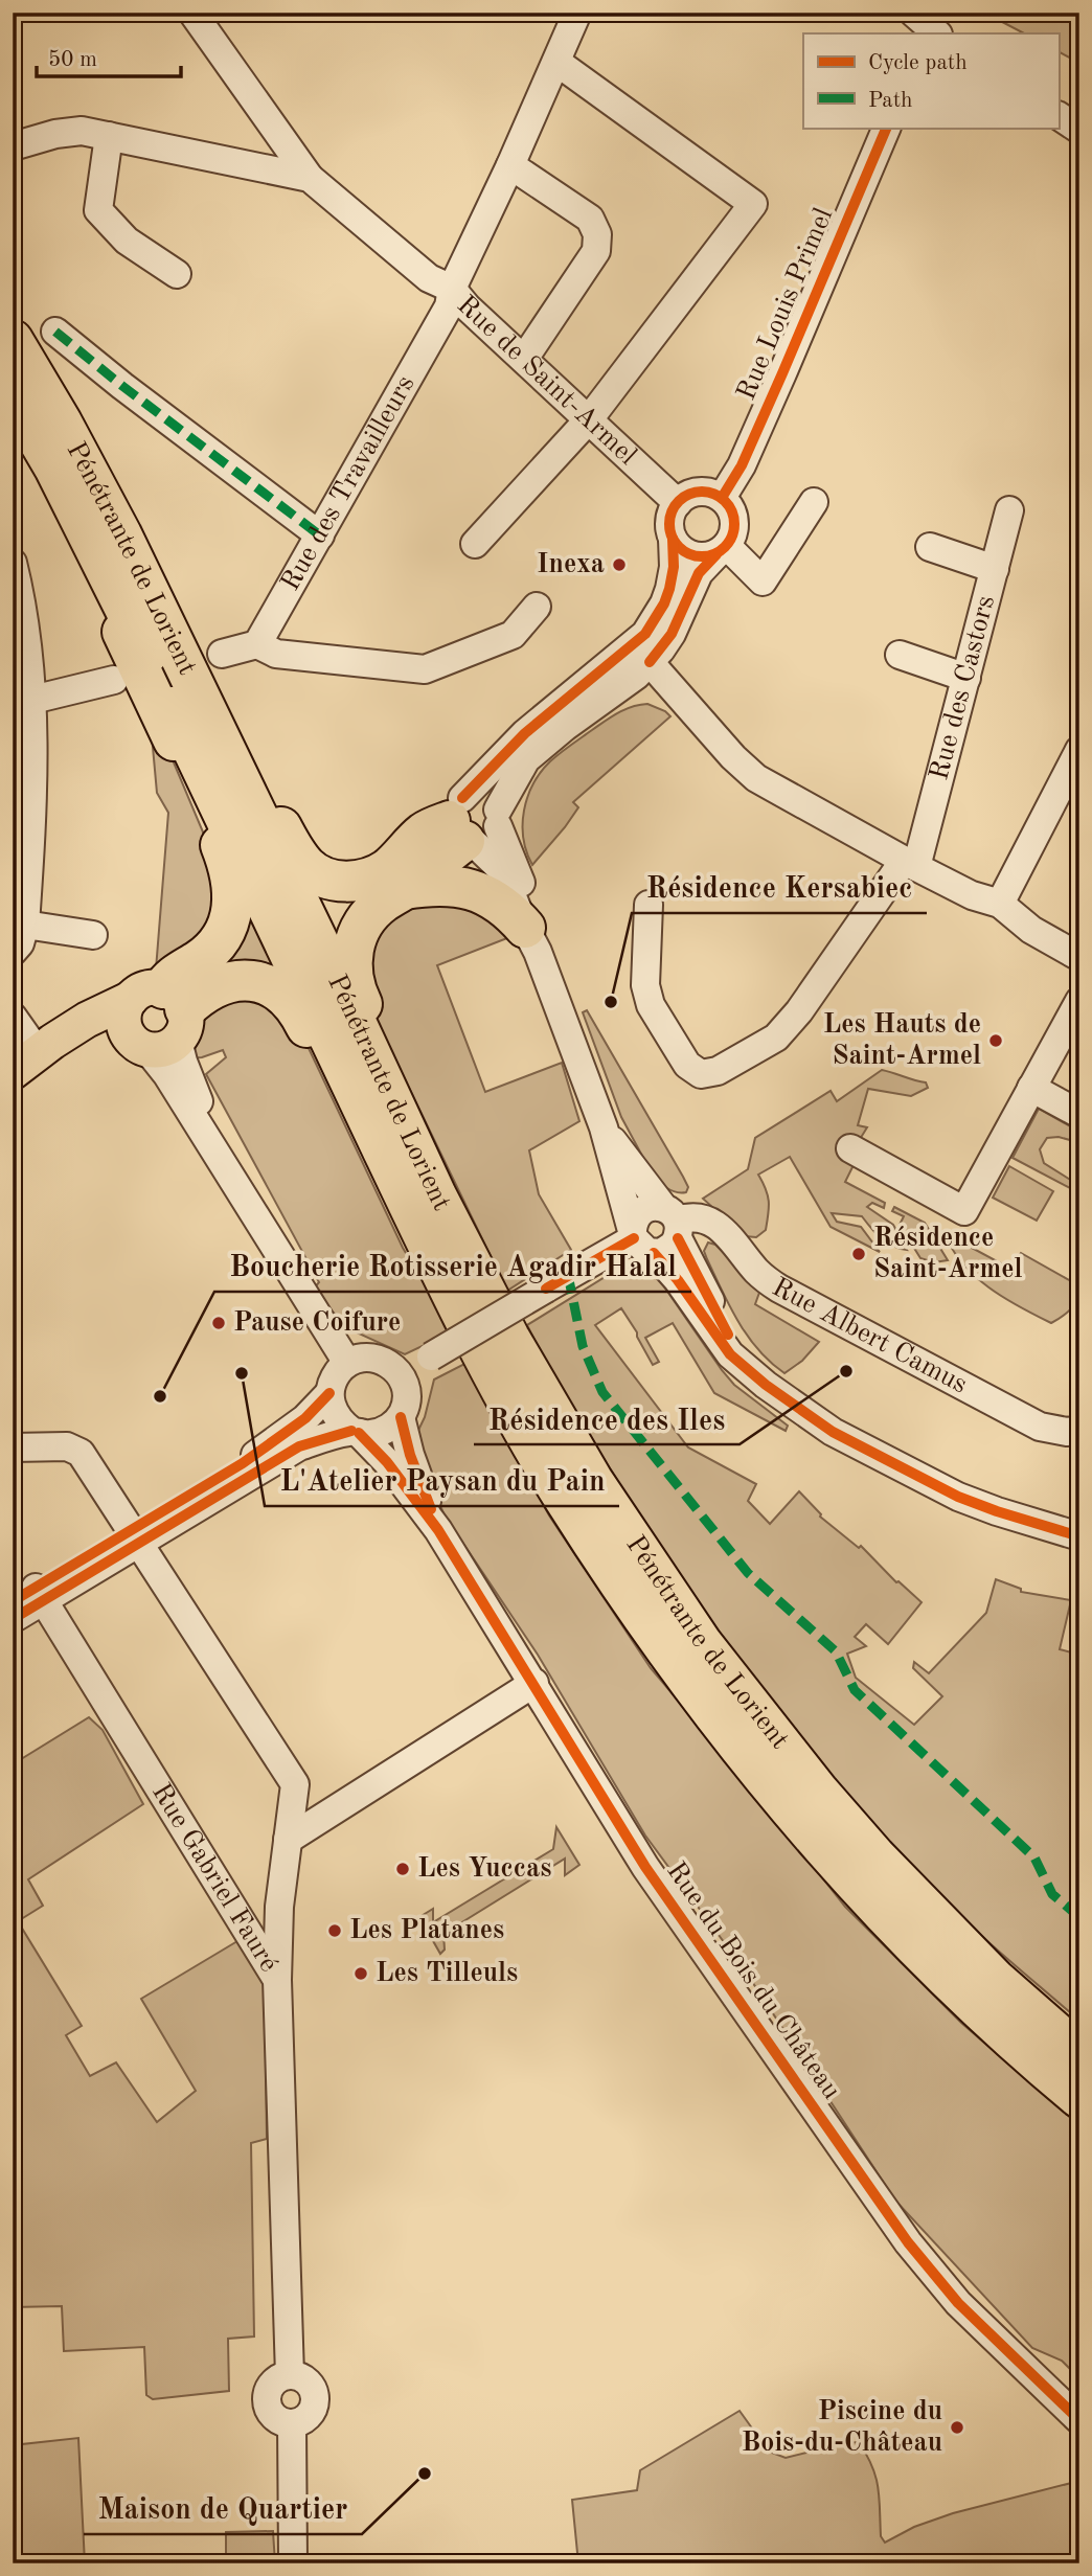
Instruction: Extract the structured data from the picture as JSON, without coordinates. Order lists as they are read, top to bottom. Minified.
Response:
{"streets":{"highway":["Pénétrante de Lorient"],"street":["Rue Louis Primel","Rue de Saint-Armel","Rue des Travailleurs","Rue des Castors","Rue Albert Camus","Rue Gabriel Fauré","Rue du Bois du Château"]},"crossings":[["Rue Louis Primel","Rue de Saint-Armel"],["Rue de Saint-Armel","Rue des Travailleurs"]],"places":["Inexa","Résidence Kersabiec","Les Hauts de Saint-Armel","Résidence Saint-Armel","Pause Coifure","Résidence des Iles","L'Atelier Paysan du Pain","Boucherie Rotisserie Agadir Halal","Les Yuccas","Les Platanes","Les Tilleuls","Piscine du Bois-du-Château","Maison de Quartier"],"legend":["Cycle path","Path"],"scale_bar":"50 m"}
